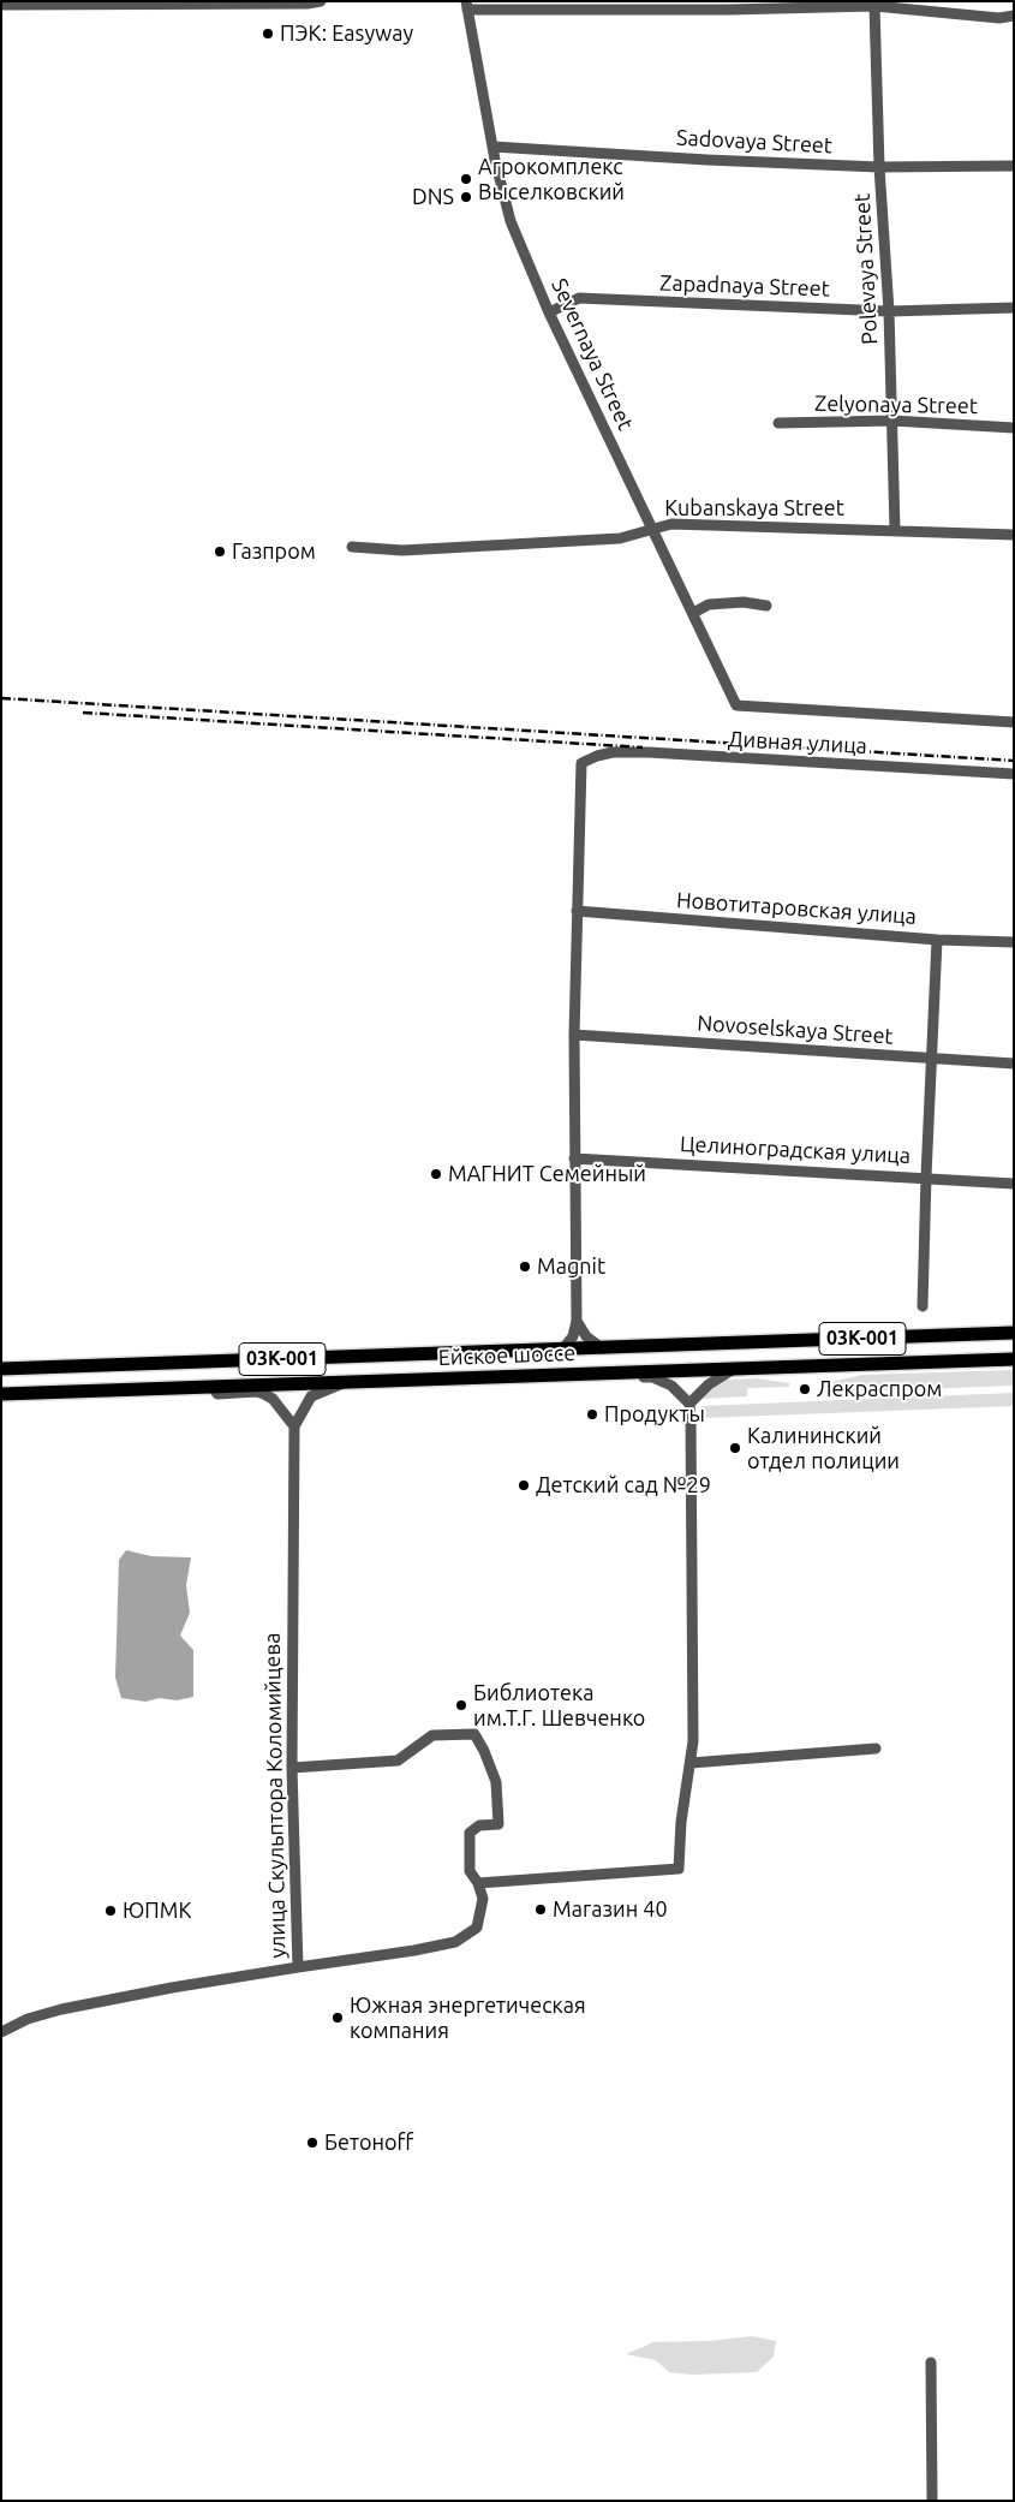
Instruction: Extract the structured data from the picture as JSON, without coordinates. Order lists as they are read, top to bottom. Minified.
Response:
{"streets":{"main road":["03К-001","Ейское шоссе"],"street":["Sadovaya Street","Polevaya Street","Zapadnaya Street","Severnaya Street","Zelyonaya Street","Kubanskaya Street","Дивная улица","Новотитаровская улица","Novoselskaya Street","Целиноградская улица","улица Скульптора Коломийцева"]},"crossings":[["Sadovaya Street","Polevaya Street"],["Sadovaya Street","Severnaya Street"],["Polevaya Street","Zapadnaya Street"],["Polevaya Street","Zelyonaya Street"],["Polevaya Street","Kubanskaya Street"],["Zapadnaya Street","Severnaya Street"],["Severnaya Street","Kubanskaya Street"],["Дивная улица","Новотитаровская улица"]],"places":["ПЭК: Easyway","Агрокомплекс Выселковский","DNS","Газпром","МАГНИТ Семейный","Magnit","Лекраспром","Продукты","Калининский отдел полиции","Детский сад №29","Библиотека им.Т.Г. Шевченко","Магазин 40","ЮПМК","Южная энергетическая компания","Бетонoff"]}
